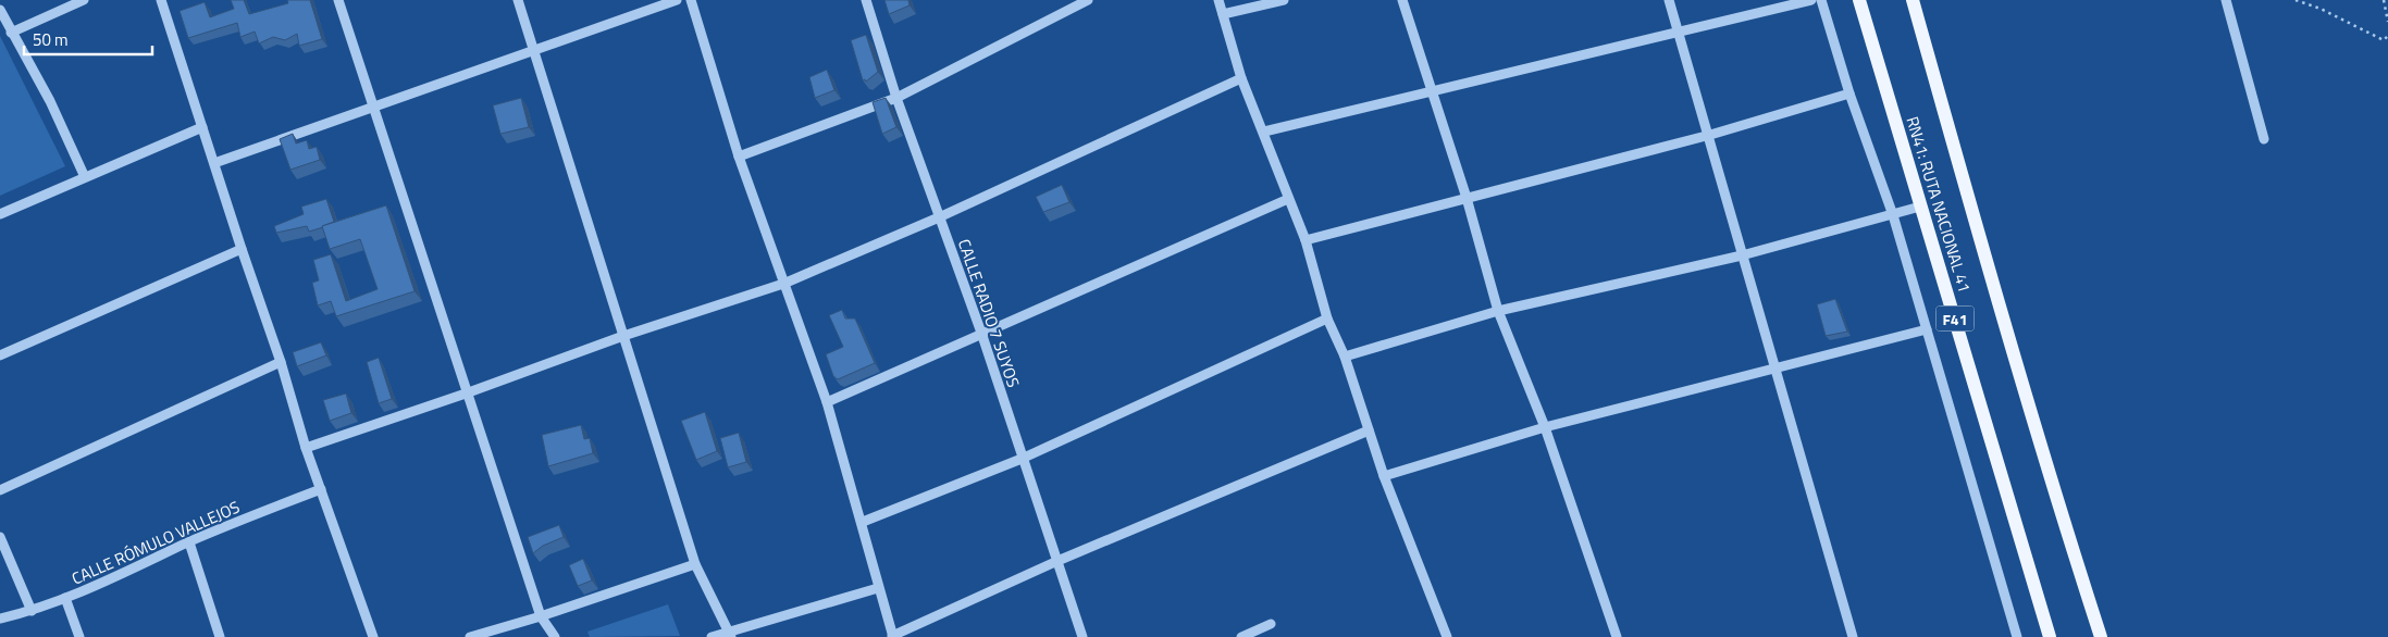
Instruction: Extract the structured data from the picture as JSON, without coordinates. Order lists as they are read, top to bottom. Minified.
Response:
{"streets":{"main road":["RN41: RUTA NACIONAL 41","F41"],"street":["CALLE RADIO 7 SUYOS","CALLE RÓMULO VALLEJOS"]},"scale_bar":"50 m"}
